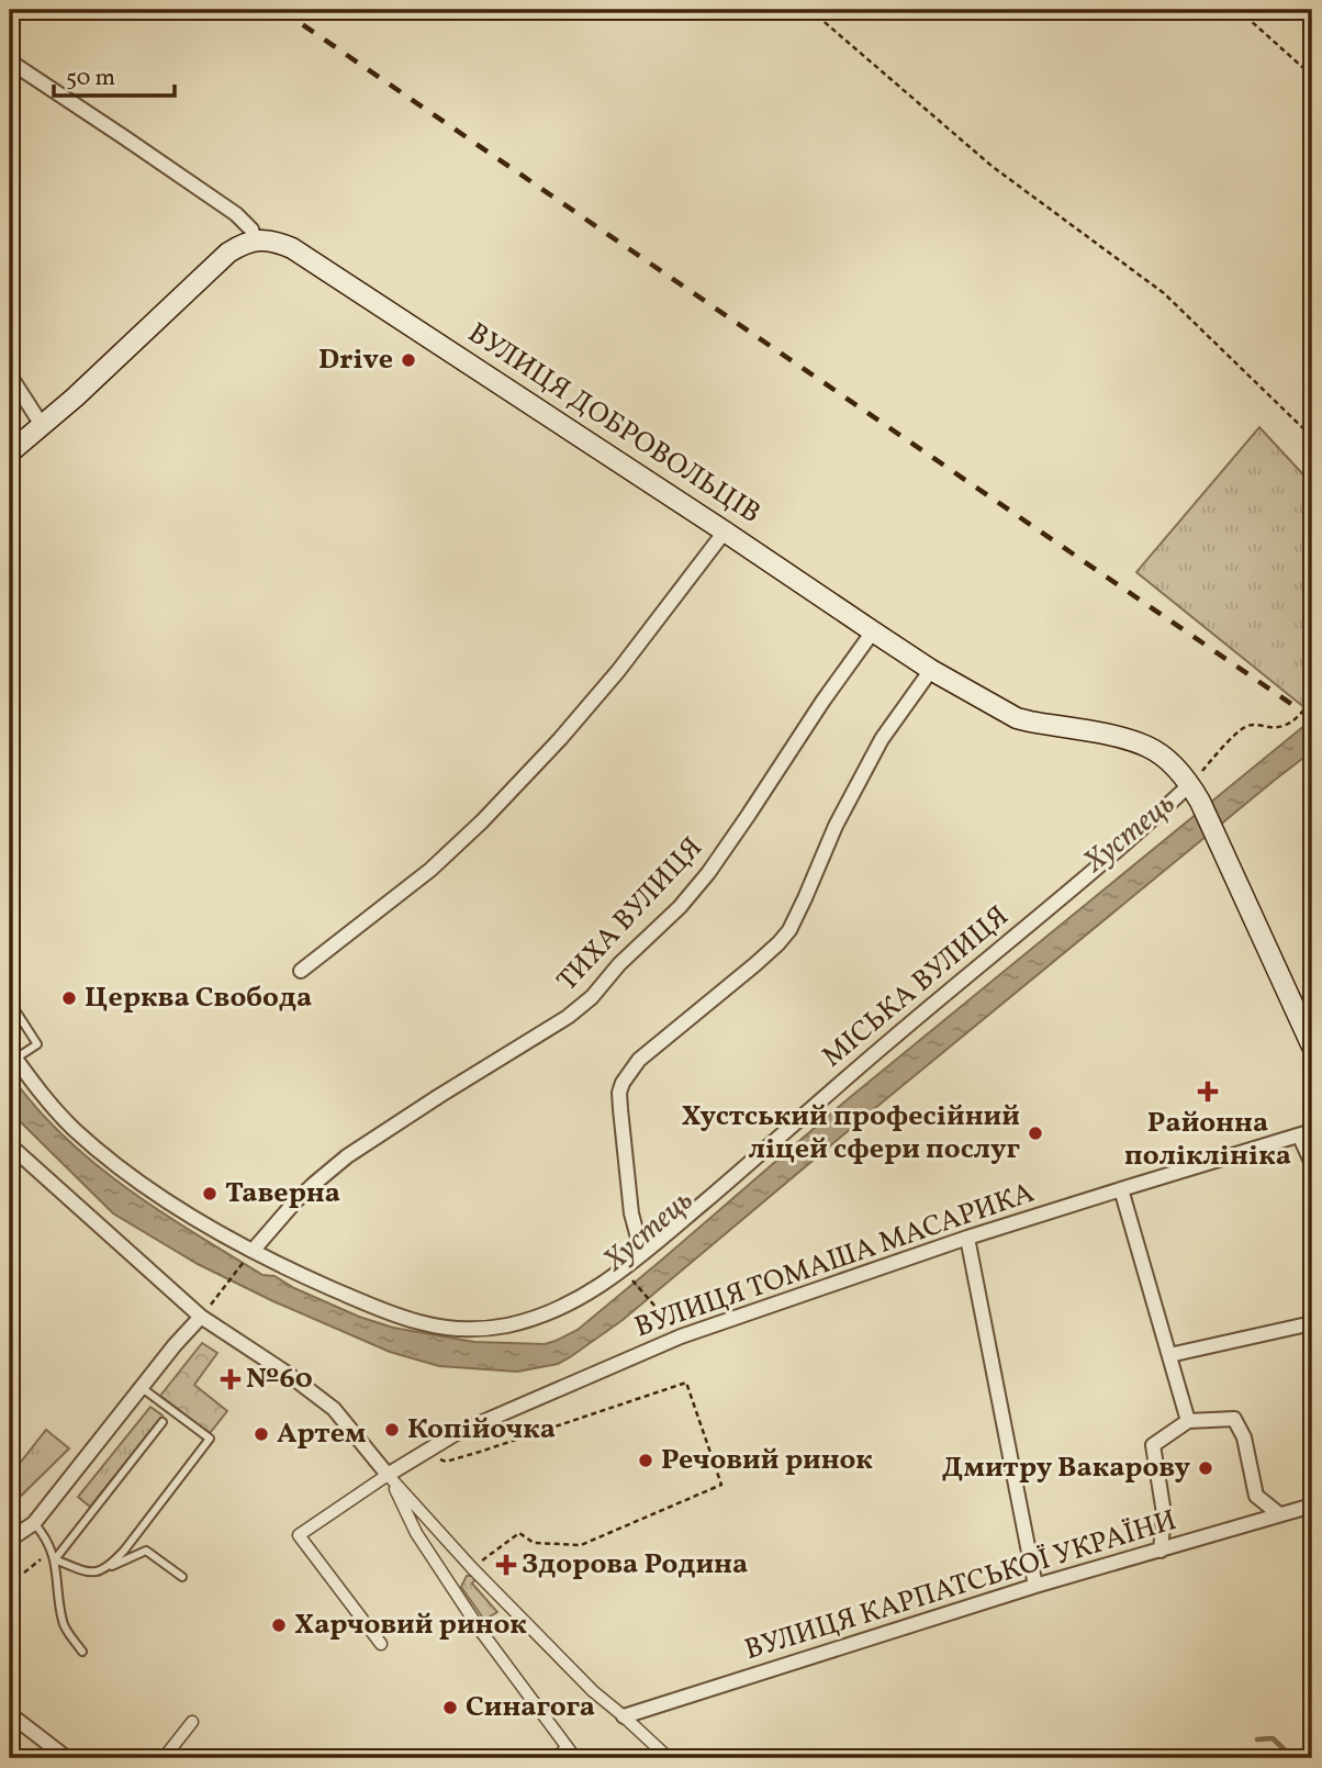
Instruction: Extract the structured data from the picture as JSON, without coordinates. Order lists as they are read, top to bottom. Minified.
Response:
{"streets":{"main road":["ВУЛИЦЯ ДОБРОВОЛЬЦІВ"],"street":["ТИХА ВУЛИЦЯ","МІСЬКА ВУЛИЦЯ","ВУЛИЦЯ ТОМАША МАСАРИКА","ВУЛИЦЯ КАРПАТСЬКОЇ УКРАЇНИ"]},"crossings":[["ВУЛИЦЯ ДОБРОВОЛЬЦІВ","ТИХА ВУЛИЦЯ"],["ВУЛИЦЯ ДОБРОВОЛЬЦІВ","МІСЬКА ВУЛИЦЯ"],["ТИХА ВУЛИЦЯ","МІСЬКА ВУЛИЦЯ"]],"water":["Хустець"],"places":{"other":["Drive","Церква Свобода","Хустський професійний ліцей сфери послуг","Таверна","Копійочка","Артем","Речовий ринок","Дмитру Вакарову","Харчовий ринок","Синагога"],"health":["Районна поліклініка","№60","Здорова Родина"]},"scale_bar":"50 m"}
